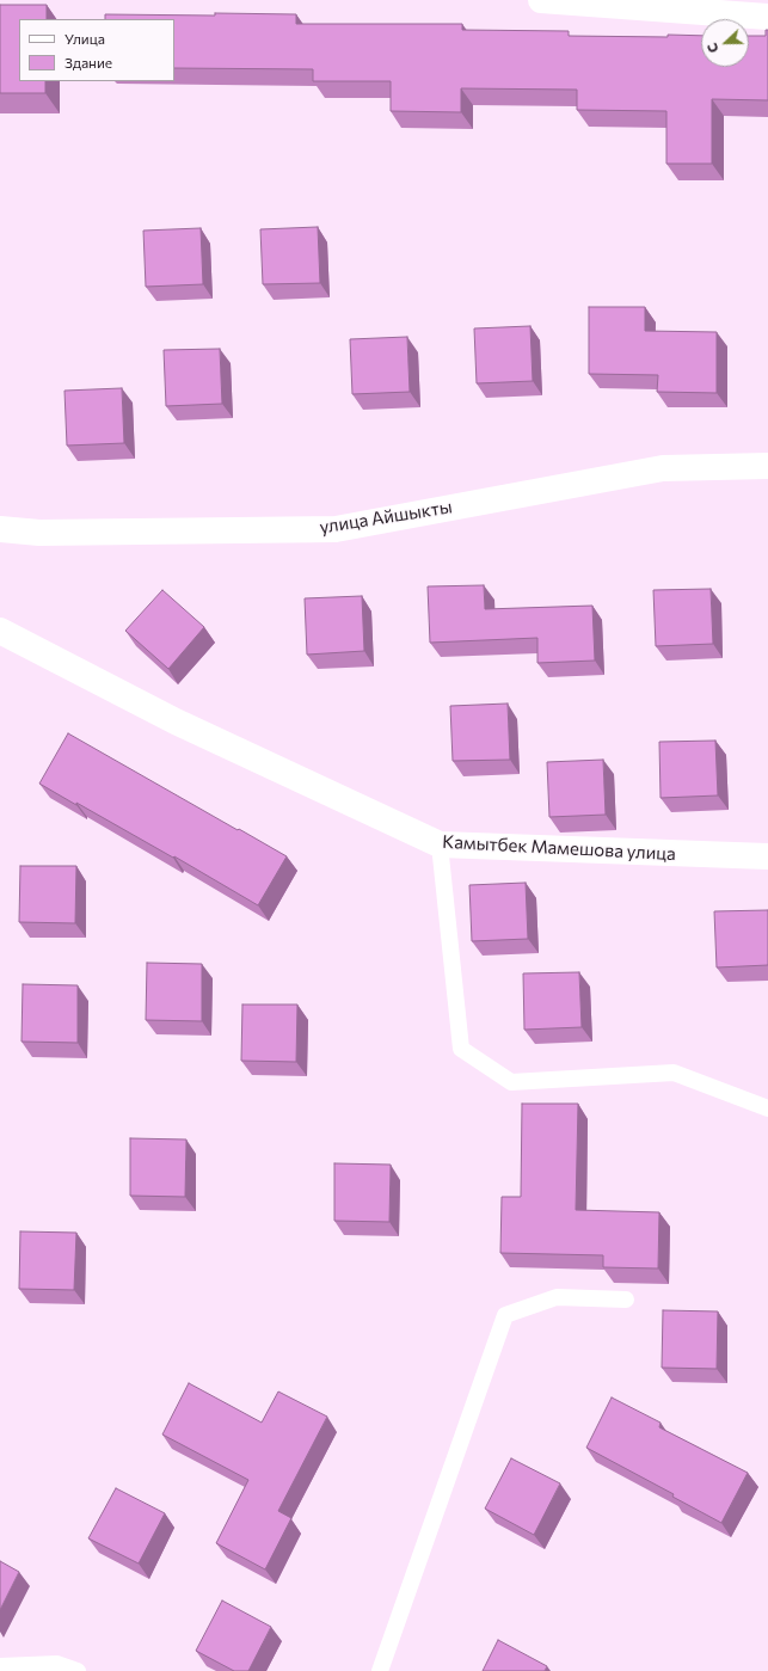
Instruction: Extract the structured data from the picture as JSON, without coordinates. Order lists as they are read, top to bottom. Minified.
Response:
{"streets":{"street":["улица Айшыкты","Камытбек Мамешова улица"]},"legend":["Улица","Здание"],"north":"left"}
